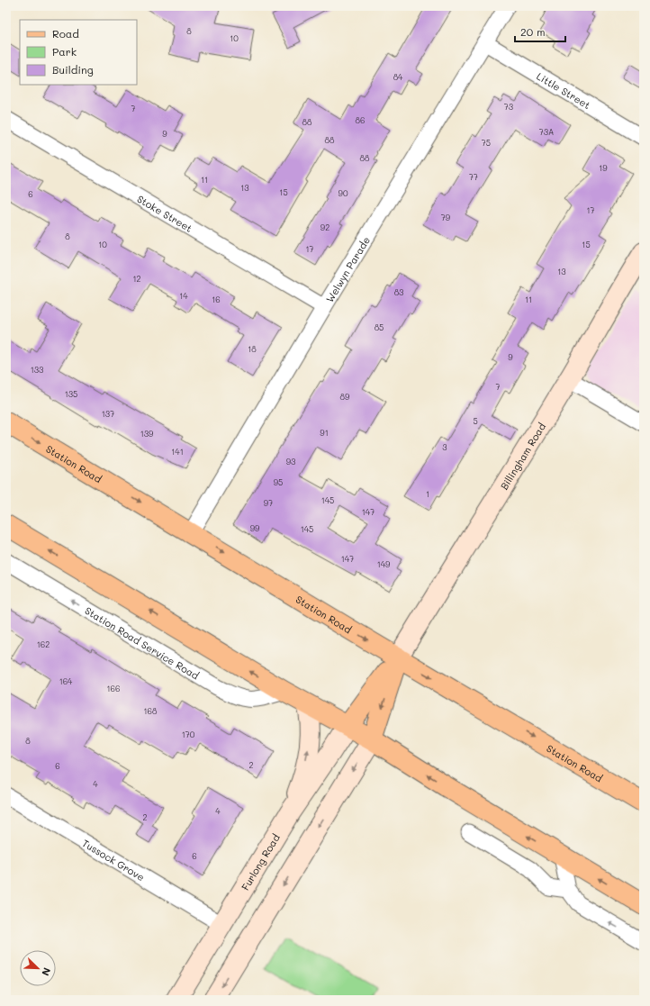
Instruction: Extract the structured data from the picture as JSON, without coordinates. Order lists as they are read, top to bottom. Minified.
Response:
{"streets":{"main road":["Billingham Road","Station Road","Furlong Road"],"street":["Little Street","Stoke Street","Welwyn Parade","Station Road Service Road","Tussock Grove"]},"crossings":[["Little Street","Welwyn Parade"],["Stoke Street","Welwyn Parade"],["Welwyn Parade","Station Road"],["Billingham Road","Station Road"],["Tussock Grove","Furlong Road"]],"one_way":["Station Road Service Road"],"house_numbers":["8","10","84","73","7","86","88","73A","9","88","75","88","19","77","11","13","15","90","6","17","79","92","8","10","15","17","13","12","83","14","16","11","85","18","9","133","7","135","89","137","5","91","139","3","141","93","95","1","145","97","147","99","145","147","149","162","164","166","168","170","8","2","6","4","4","2","6"],"legend":["Road","Park","Building"],"scale_bar":"20 m","north":"bottom right"}
